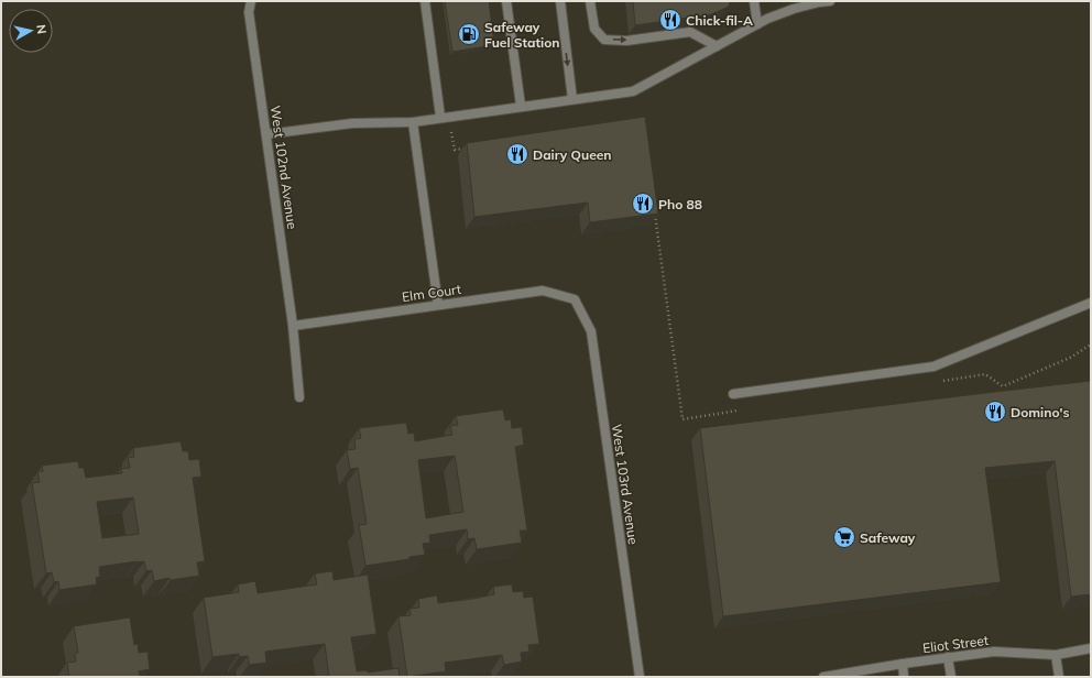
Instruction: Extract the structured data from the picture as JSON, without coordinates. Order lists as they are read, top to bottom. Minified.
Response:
{"streets":{"street":["West 102nd Avenue","Elm Court","West 103rd Avenue","Eliot Street"]},"crossings":[["West 102nd Avenue","Elm Court"],["Elm Court","West 103rd Avenue"]],"places":{"restaurant":["Chick-fil-A","Dairy Queen","Pho 88","Domino's"],"fuel station":["Safeway Fuel Station"],"supermarket":["Safeway"]},"north":"right"}
